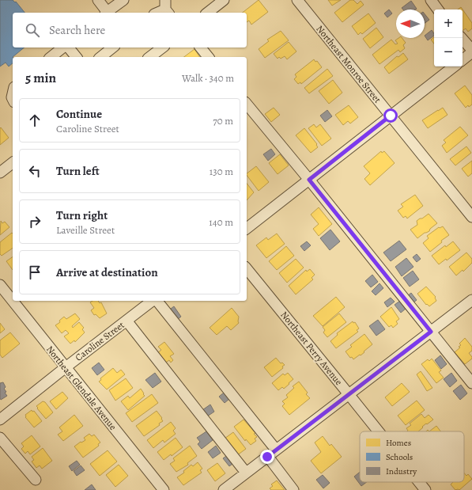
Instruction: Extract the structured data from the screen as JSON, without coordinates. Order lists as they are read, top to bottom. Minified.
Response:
{"streets":{"street":["Northeast Monroe Street","Caroline Street","Northeast Perry Avenue","Northeast Glendale Avenue"]},"crossings":[["Caroline Street","Northeast Glendale Avenue"]],"legend":["Homes","Schools","Industry"],"north":"left","page":{"map_buttons":["+","−"],"search":"Search here","heading":["5 min","Walk · 340 m"],"list":[["Continue","Caroline Street","70 m"],["Turn left","130 m"],["Turn right","Laveille Street","140 m"],"Arrive at destination"]}}
